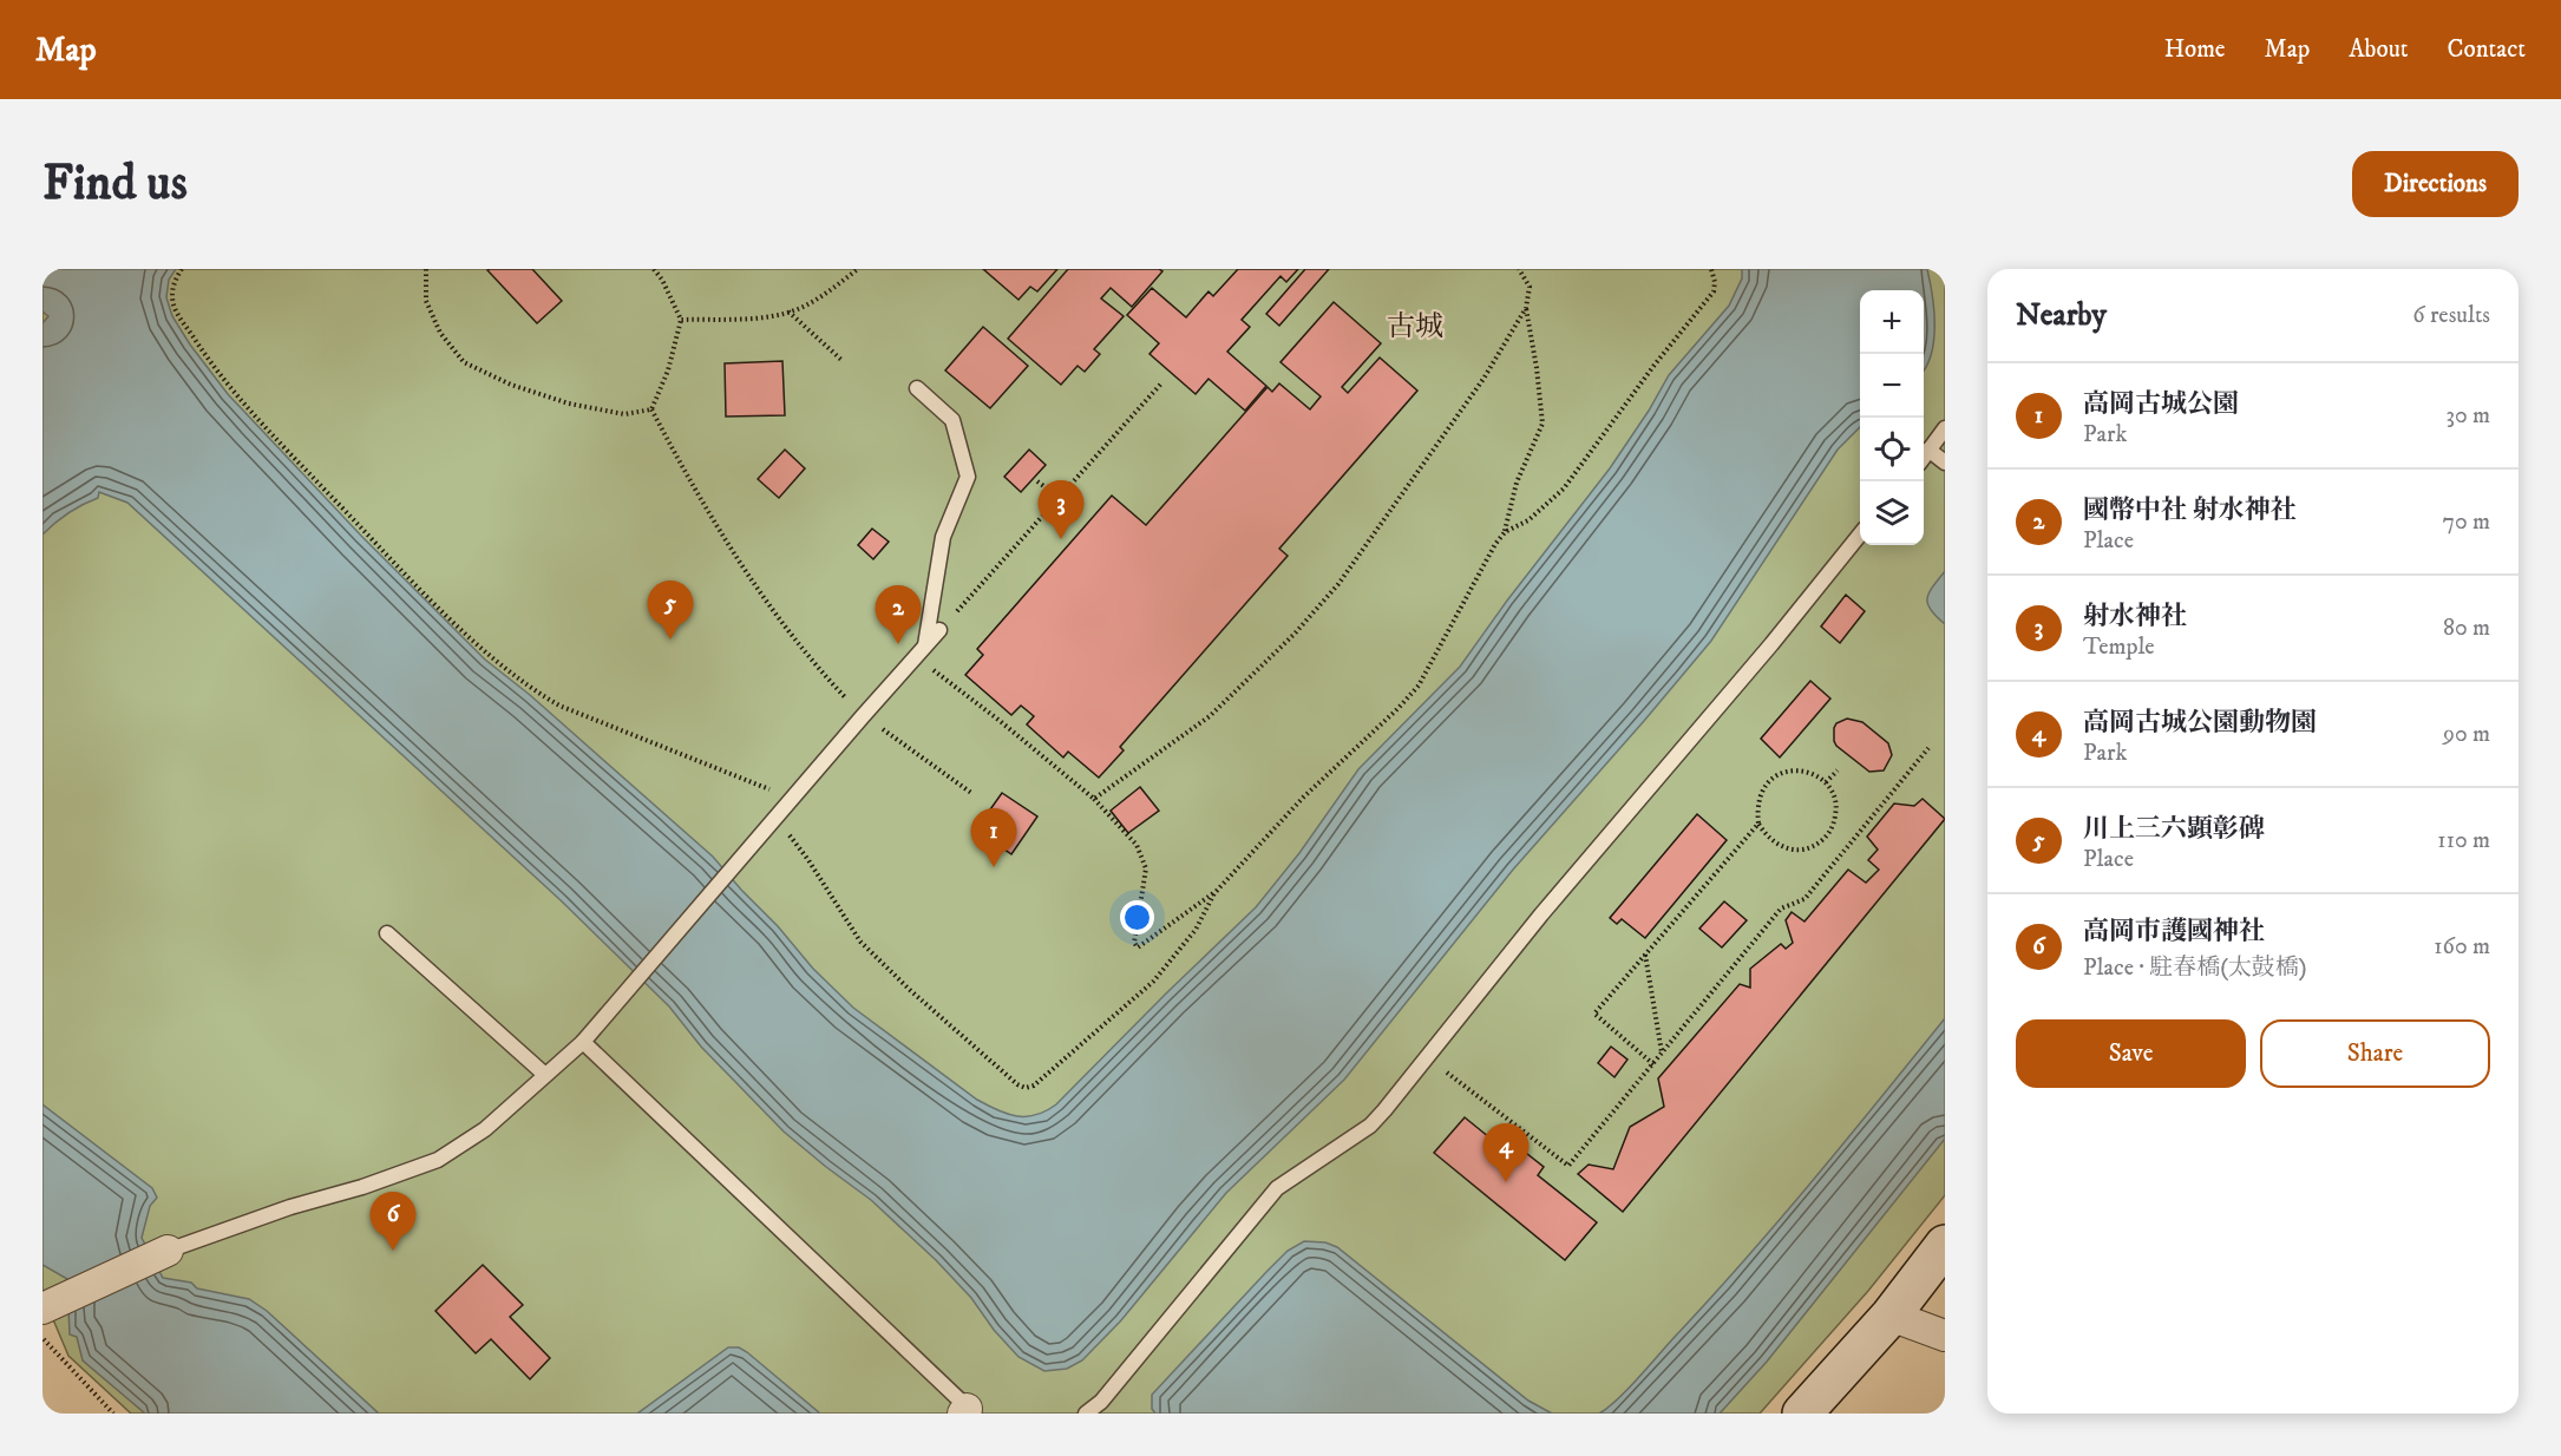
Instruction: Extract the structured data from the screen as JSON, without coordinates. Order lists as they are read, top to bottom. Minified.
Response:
{"districts":["古城"],"page":{"header":"Map","nav":["Home","Map","About","Contact"],"buttons":["Directions",["Save","Share"]],"title":"Find us","heading":["Nearby","6 results"],"map_buttons":["+","−"],"list":[{"mark":"1","name":"高岡古城公園","note":"Park","value":"30 m"},{"mark":"2","name":"國幣中社 射水神社","note":"Place","value":"70 m"},{"mark":"3","name":"射水神社","note":"Temple","value":"80 m"},{"mark":"4","name":"高岡古城公園動物園","note":"Park","value":"90 m"},{"mark":"5","name":"川上三六顕彰碑","note":"Place","value":"110 m"},{"mark":"6","name":"高岡市護國神社","note":"Place · 駐春橋(太鼓橋)","value":"160 m"}],"pins":["3","5","2","1","4","6"]}}
